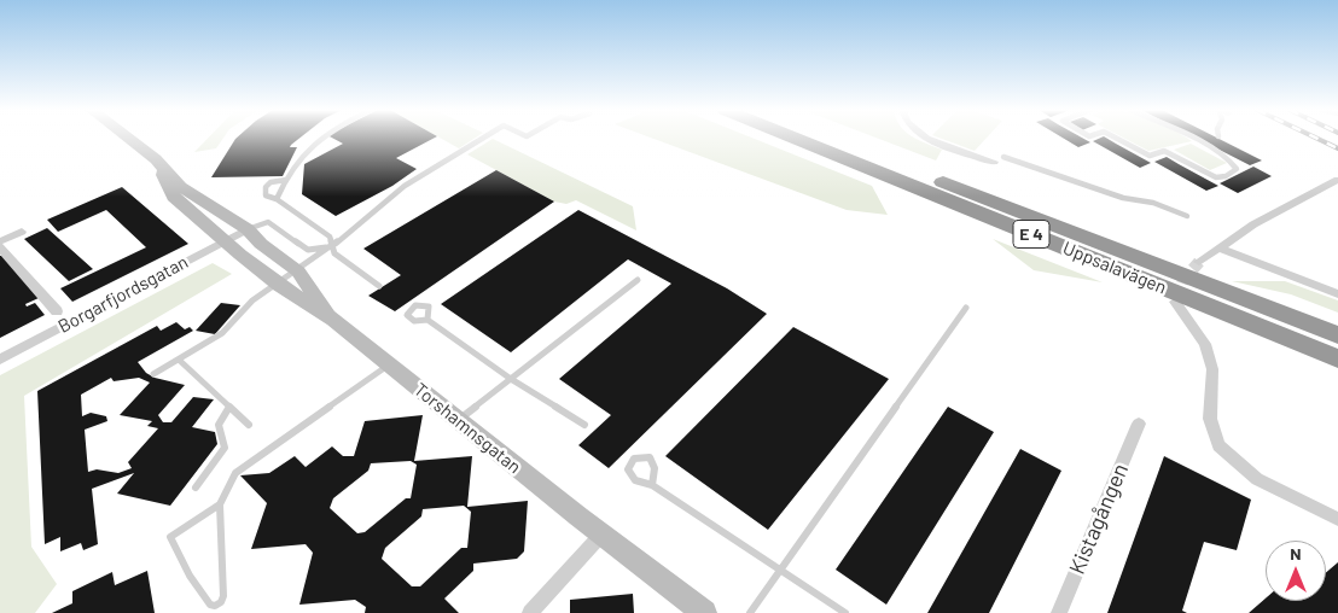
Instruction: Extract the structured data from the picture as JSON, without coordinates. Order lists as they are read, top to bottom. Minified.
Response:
{"streets":{"highway":["E 4","Uppsalavägen"],"street":["Borgarfjordsgatan","Torshamnsgatan","Kistagången"]},"crossings":[["Borgarfjordsgatan","Torshamnsgatan"]],"north":"top"}
